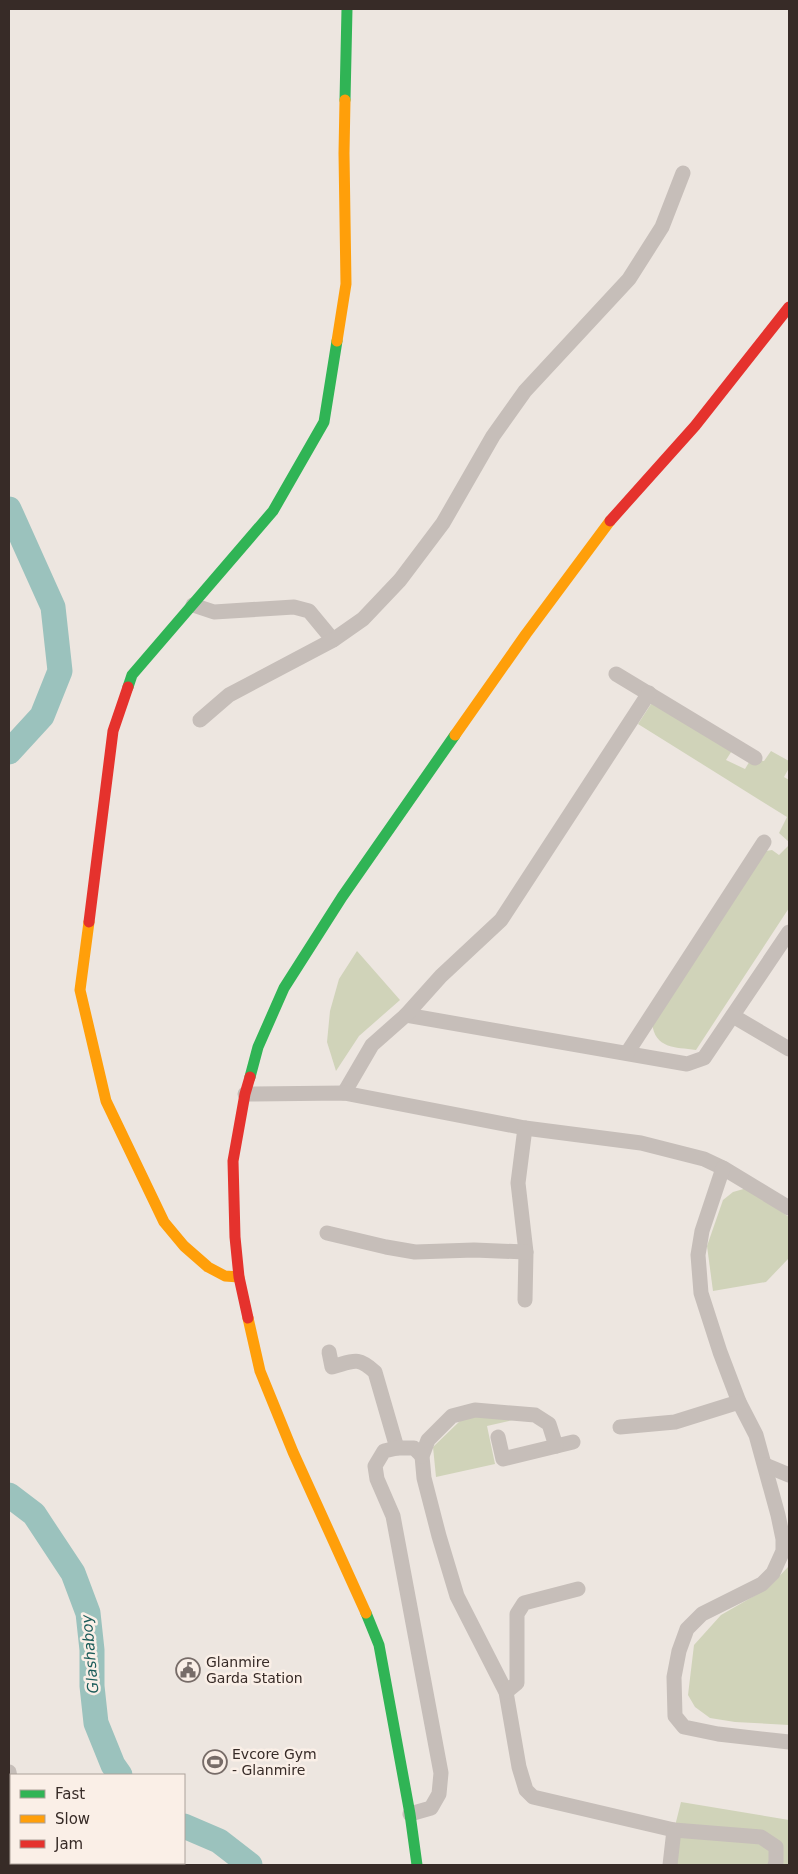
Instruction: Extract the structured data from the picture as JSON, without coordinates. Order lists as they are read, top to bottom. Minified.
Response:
{"water":["Glashaboy"],"places":{"public building":["Glanmire Garda Station"],"sports":["Evcore Gym - Glanmire"]},"legend":["Fast","Slow","Jam"]}
